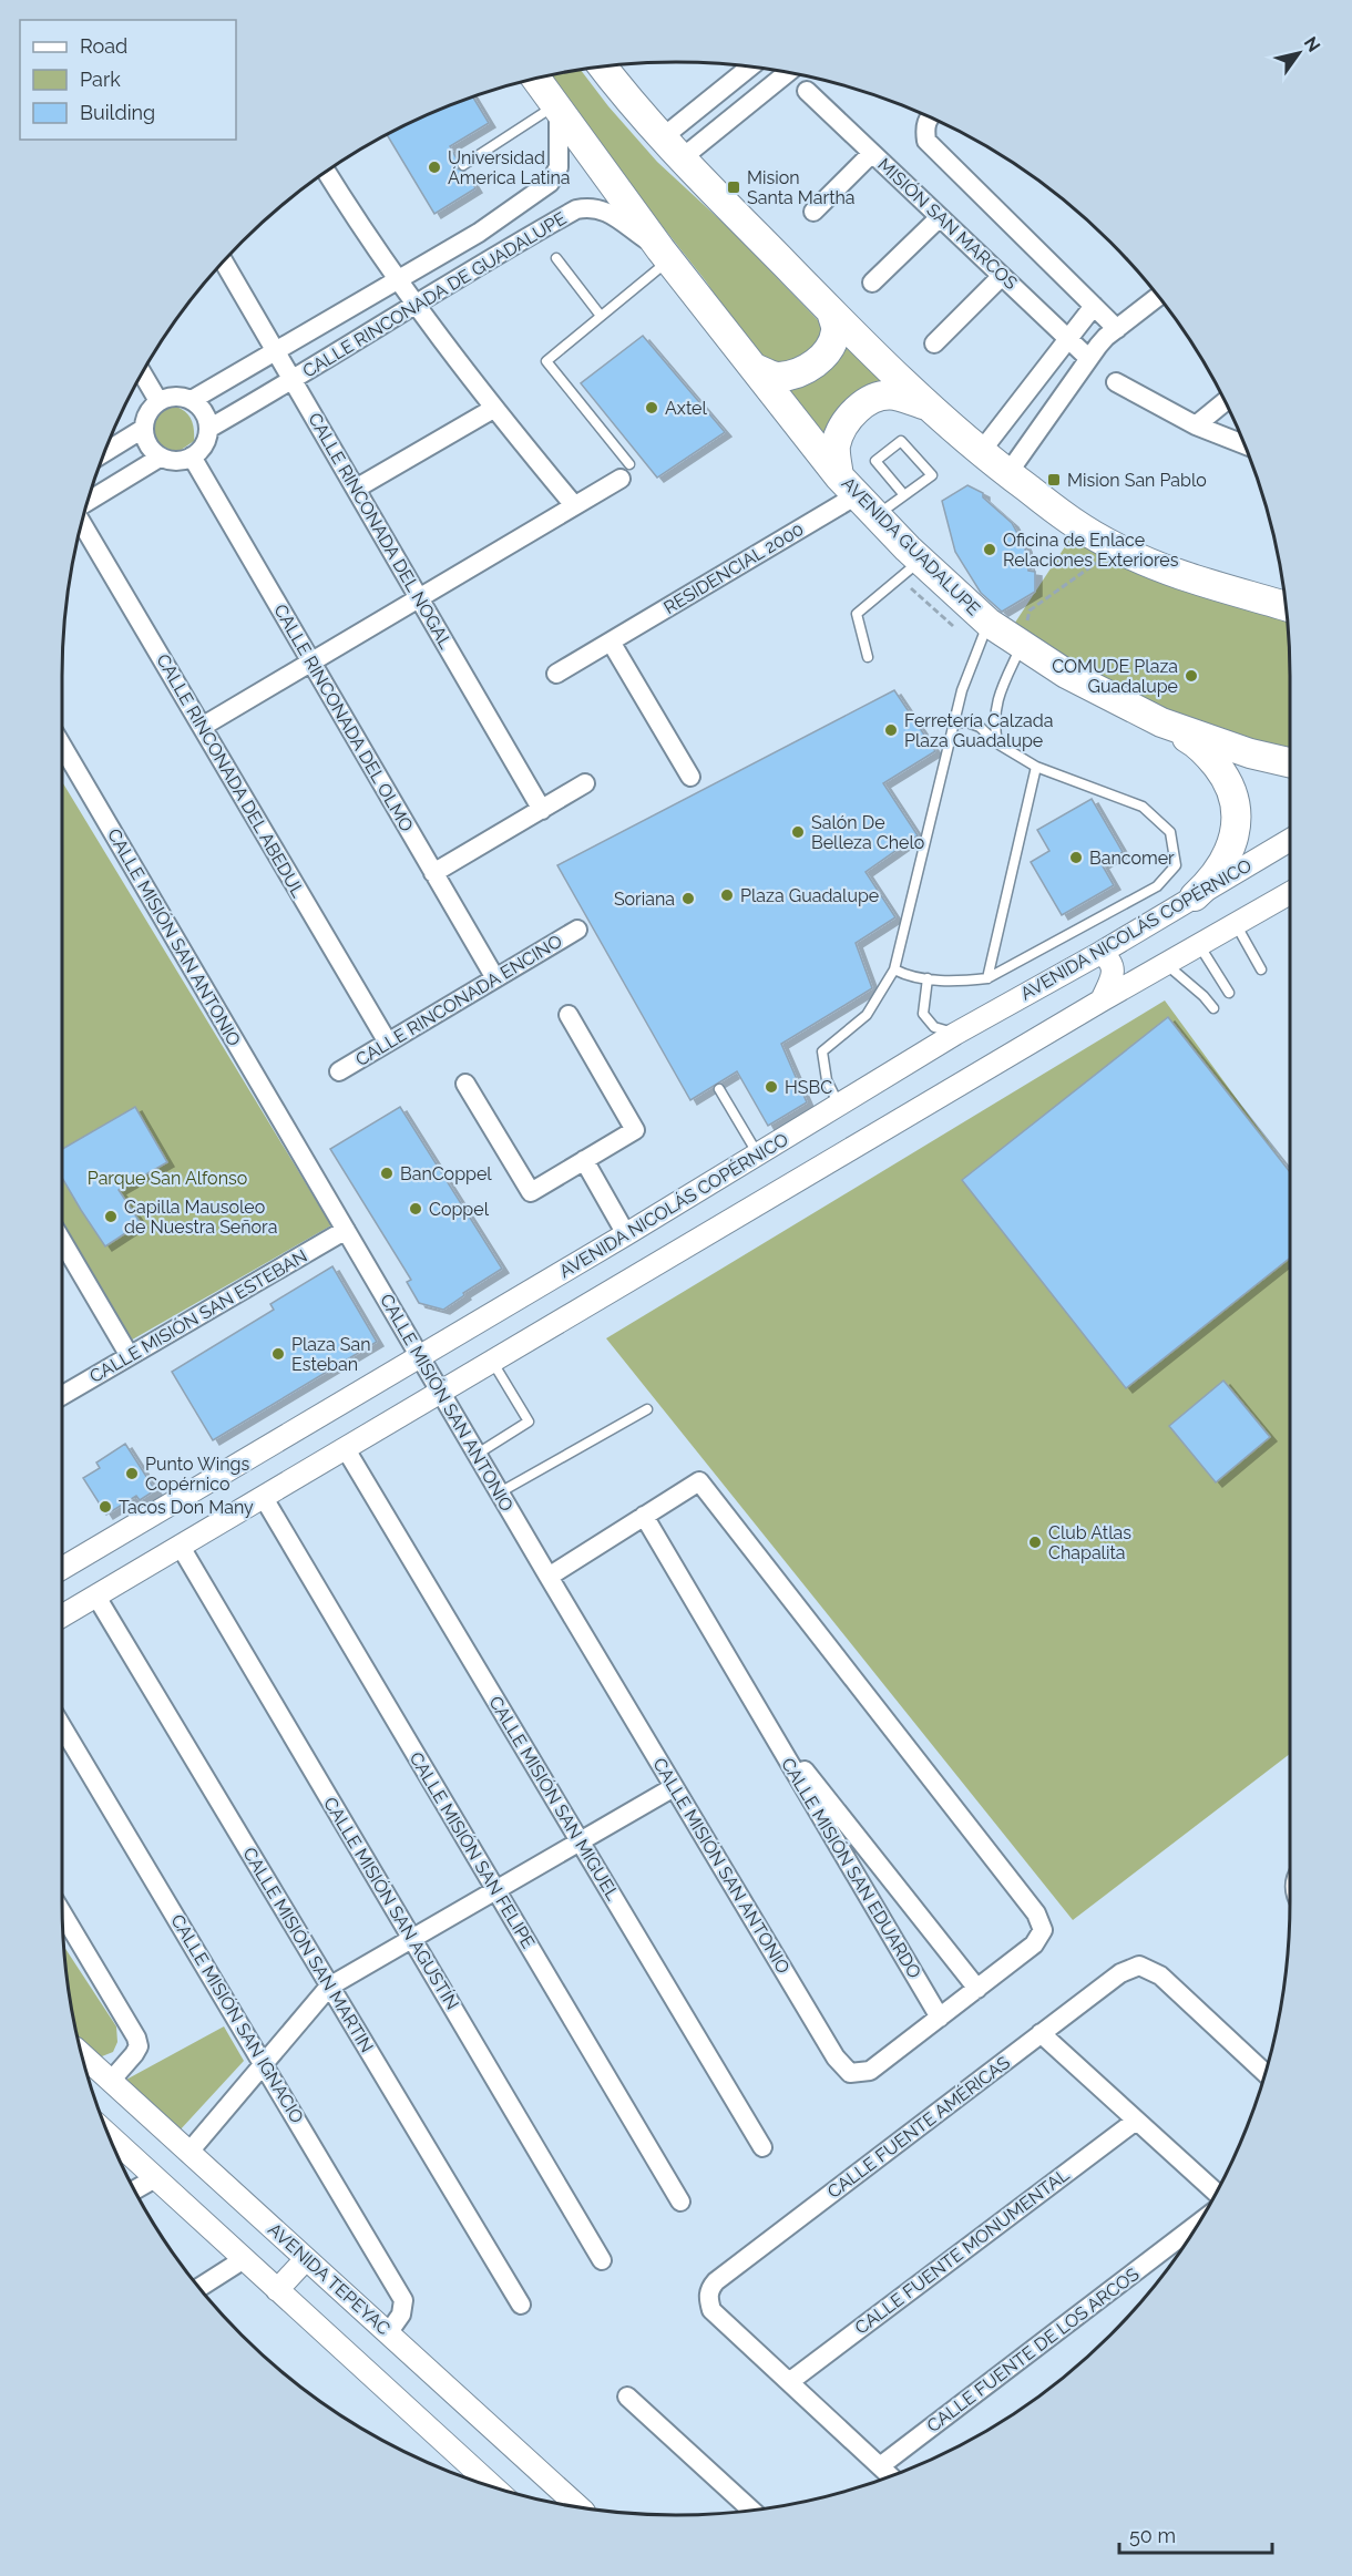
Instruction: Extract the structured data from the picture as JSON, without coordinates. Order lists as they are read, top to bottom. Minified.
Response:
{"streets":{"main road":["AVENIDA GUADALUPE"],"street":["MISIÓN SAN MARCOS","CALLE RINCONADA DE GUADALUPE","CALLE RINCONADA DEL NOGAL","RESIDENCIAL 2000","CALLE RINCONADA DEL OLMO","CALLE RINCONADA DEL ABEDUL","AVENIDA NICOLÁS COPÉRNICO","CALLE MISIÓN SAN ANTONIO","CALLE RINCONADA ENCINO","CALLE MISIÓN SAN ESTEBAN","CALLE MISIÓN SAN MIGUEL","CALLE MISIÓN SAN FELIPE","CALLE MISIÓN SAN EDUARDO","CALLE MISIÓN SAN AGUSTÍN","CALLE MISIÓN SAN MARTIN","CALLE MISIÓN SAN IGNACIO","CALLE FUENTE AMÉRICAS","CALLE FUENTE MONUMENTAL","AVENIDA TEPEYAC","CALLE FUENTE DE LOS ARCOS"]},"crossings":[["CALLE RINCONADA DE GUADALUPE","CALLE RINCONADA DEL NOGAL"],["CALLE RINCONADA DE GUADALUPE","AVENIDA GUADALUPE"],["CALLE RINCONADA DE GUADALUPE","CALLE RINCONADA DEL OLMO"],["AVENIDA GUADALUPE","RESIDENCIAL 2000"],["CALLE RINCONADA DEL OLMO","CALLE RINCONADA ENCINO"],["CALLE RINCONADA DEL ABEDUL","CALLE RINCONADA ENCINO"],["AVENIDA NICOLÁS COPÉRNICO","CALLE MISIÓN SAN ANTONIO"],["CALLE MISIÓN SAN ANTONIO","CALLE MISIÓN SAN ESTEBAN"],["CALLE MISIÓN SAN ANTONIO","CALLE MISIÓN SAN EDUARDO"],["CALLE MISIÓN SAN IGNACIO","AVENIDA TEPEYAC"],["CALLE FUENTE AMÉRICAS","CALLE FUENTE MONUMENTAL"]],"parks":["Parque San Alfonso"],"places":{"other":["Universidad Ámerica Latina","Axtel","Oficina de Enlace Relaciones Exteriores","COMUDE Plaza Guadalupe","Ferretería Calzada Plaza Guadalupe","Salón De Belleza Chelo","Bancomer","Plaza Guadalupe","Soriana","HSBC","BanCoppel","Coppel","Capilla Mausoleo de Nuestra Señora","Plaza San Esteban","Punto Wings Copérnico","Tacos Don Many","Club Atlas Chapalita"],"transit":["Mision Santa Martha","Mision San Pablo"]},"legend":["Road","Park","Building"],"scale_bar":"50 m","north":"top right"}
